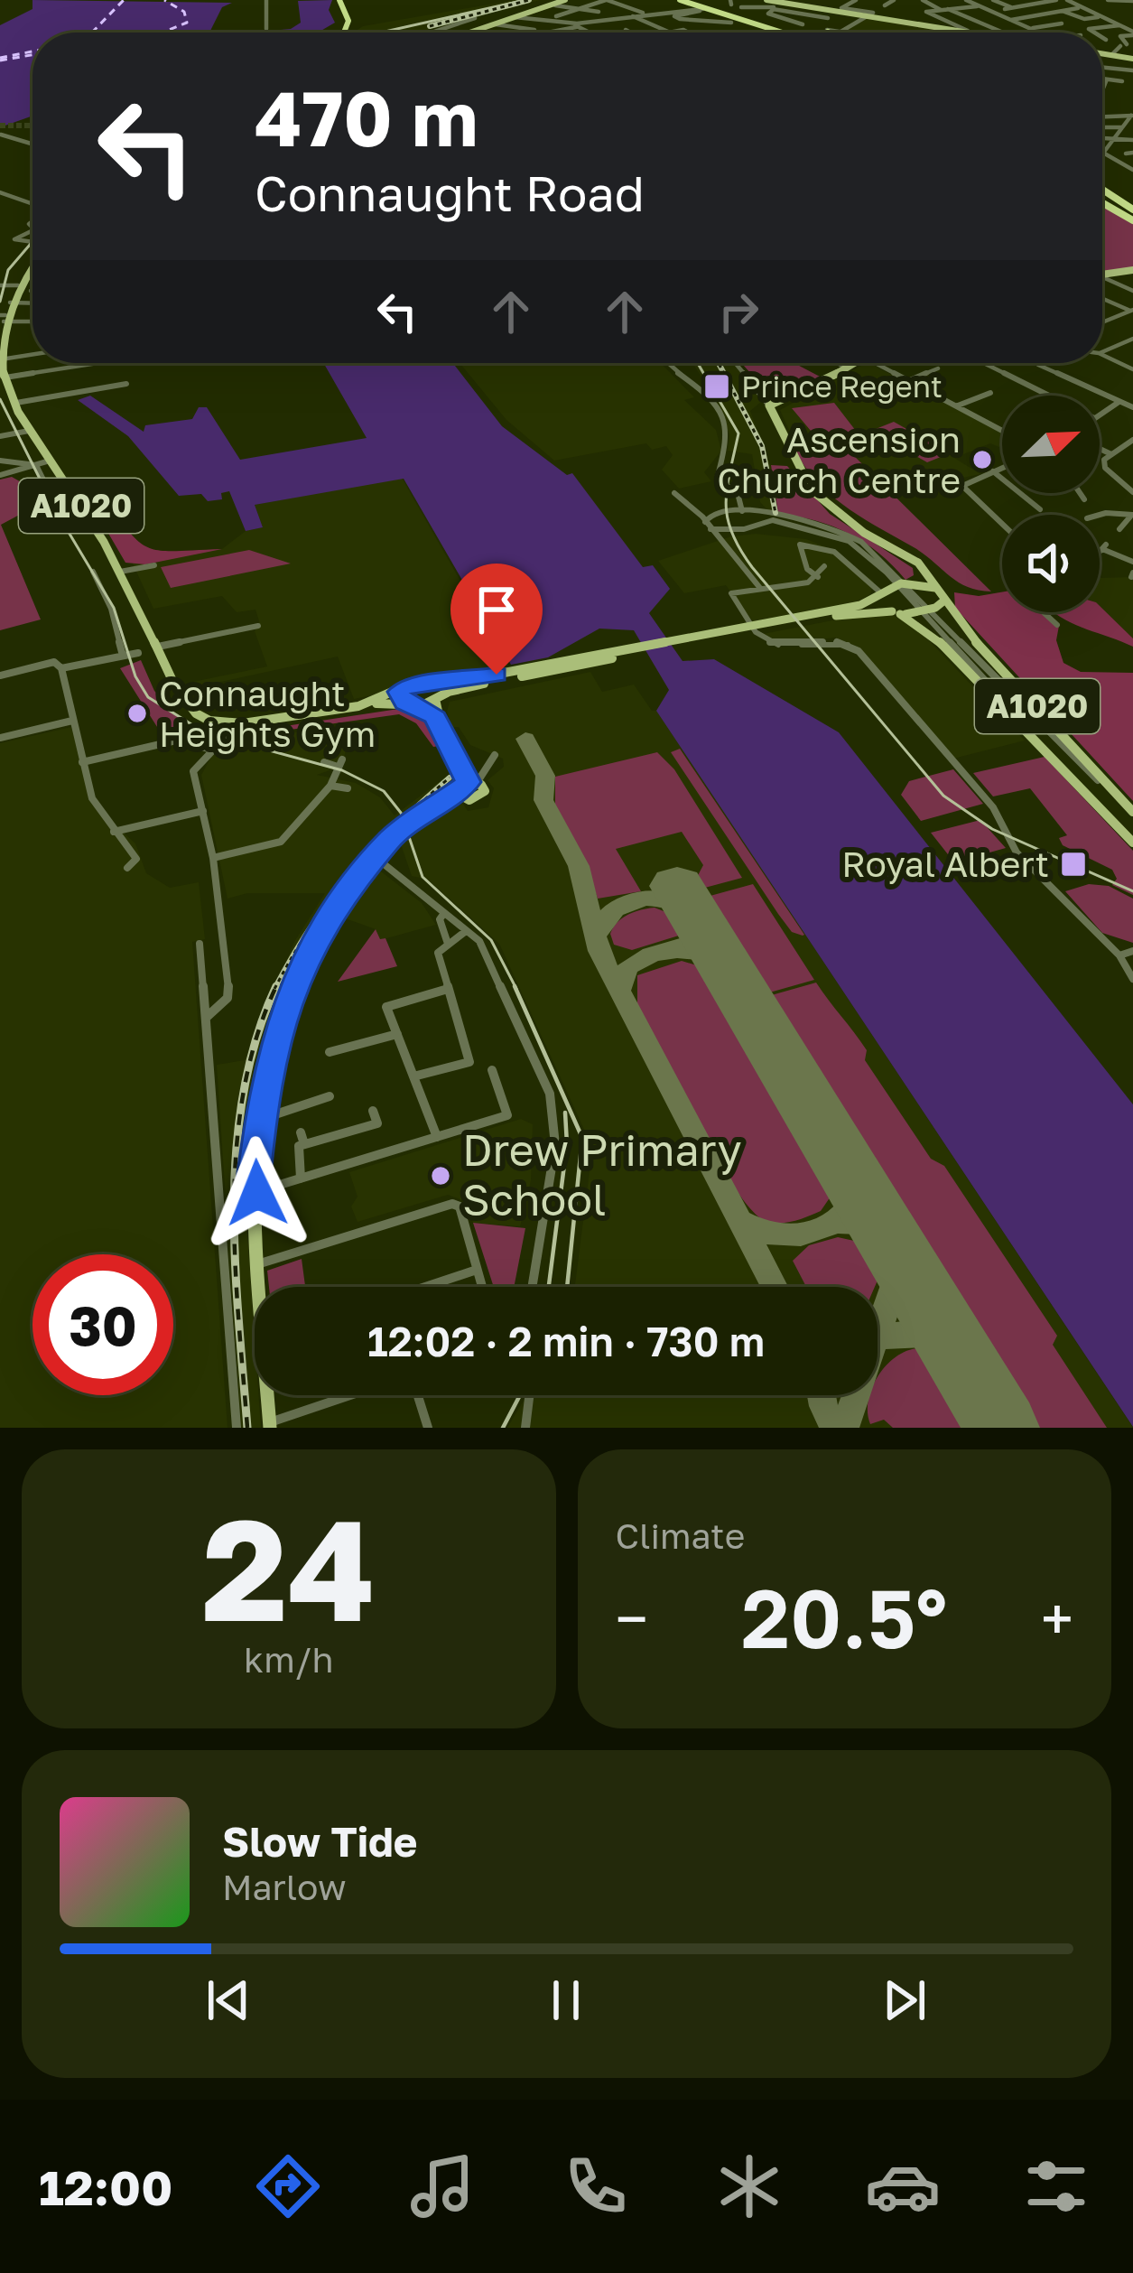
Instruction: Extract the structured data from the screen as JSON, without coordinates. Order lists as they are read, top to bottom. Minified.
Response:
{"streets":{"main road":["A1020"]},"places":{"transit":["Prince Regent","Royal Albert"],"other":["Ascension Church Centre","Connaught Heights Gym","Drew Primary School"]},"north":"top right","page":{"turn":["470 m","Connaught Road"],"limit":"30","trip":"12:02 · 2 min · 730 m","tile":[["24","km/h"],"Climate"],"heat":["−","20.5°","+"],"song":["Slow Tide","Marlow"],"tabs":"12:00"}}
